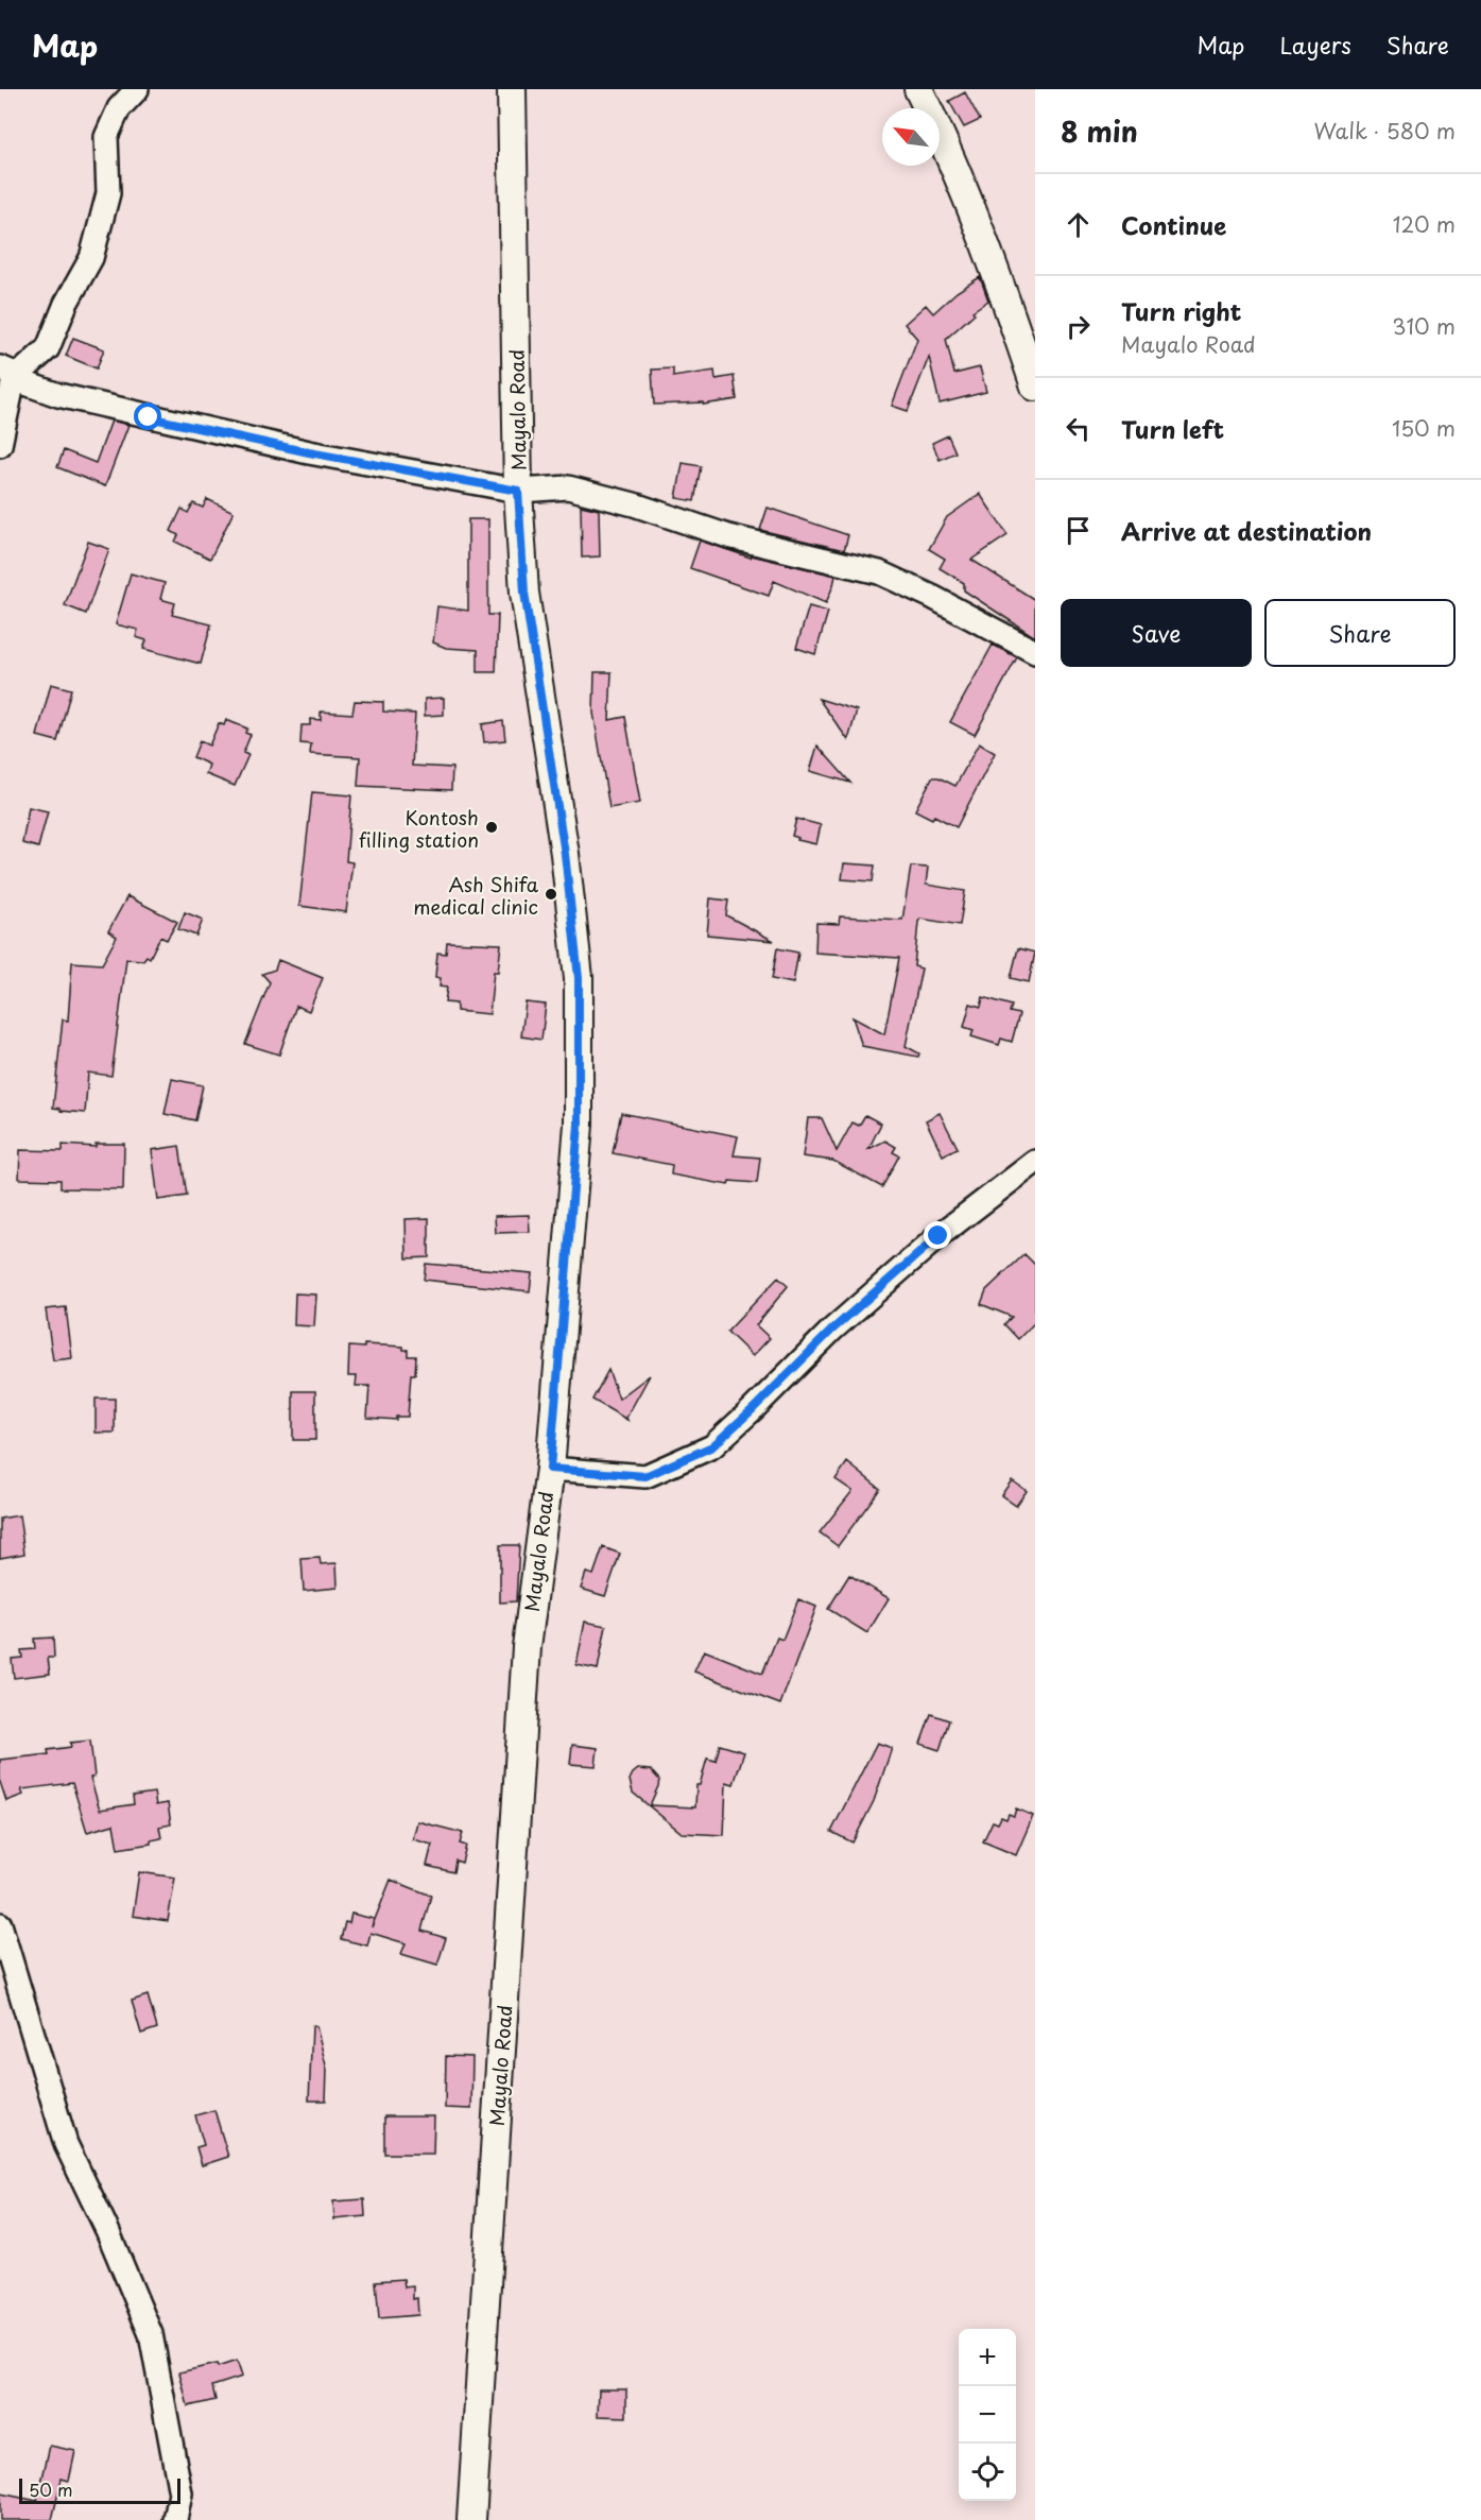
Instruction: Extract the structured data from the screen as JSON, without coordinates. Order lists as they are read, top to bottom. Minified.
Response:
{"streets":{"street":["Mayalo Road"]},"places":["Kontosh filling station","Ash Shifa medical clinic"],"scale_bar":"50 m","north":"top left","page":{"header":"Map","nav":["Map","Layers","Share"],"heading":["8 min","Walk · 580 m"],"list":[["Continue","120 m"],["Turn right","Mayalo Road","310 m"],["Turn left","150 m"],"Arrive at destination"],"buttons":["Save","Share"],"map_buttons":["+","−"],"scale":"50 m"}}
